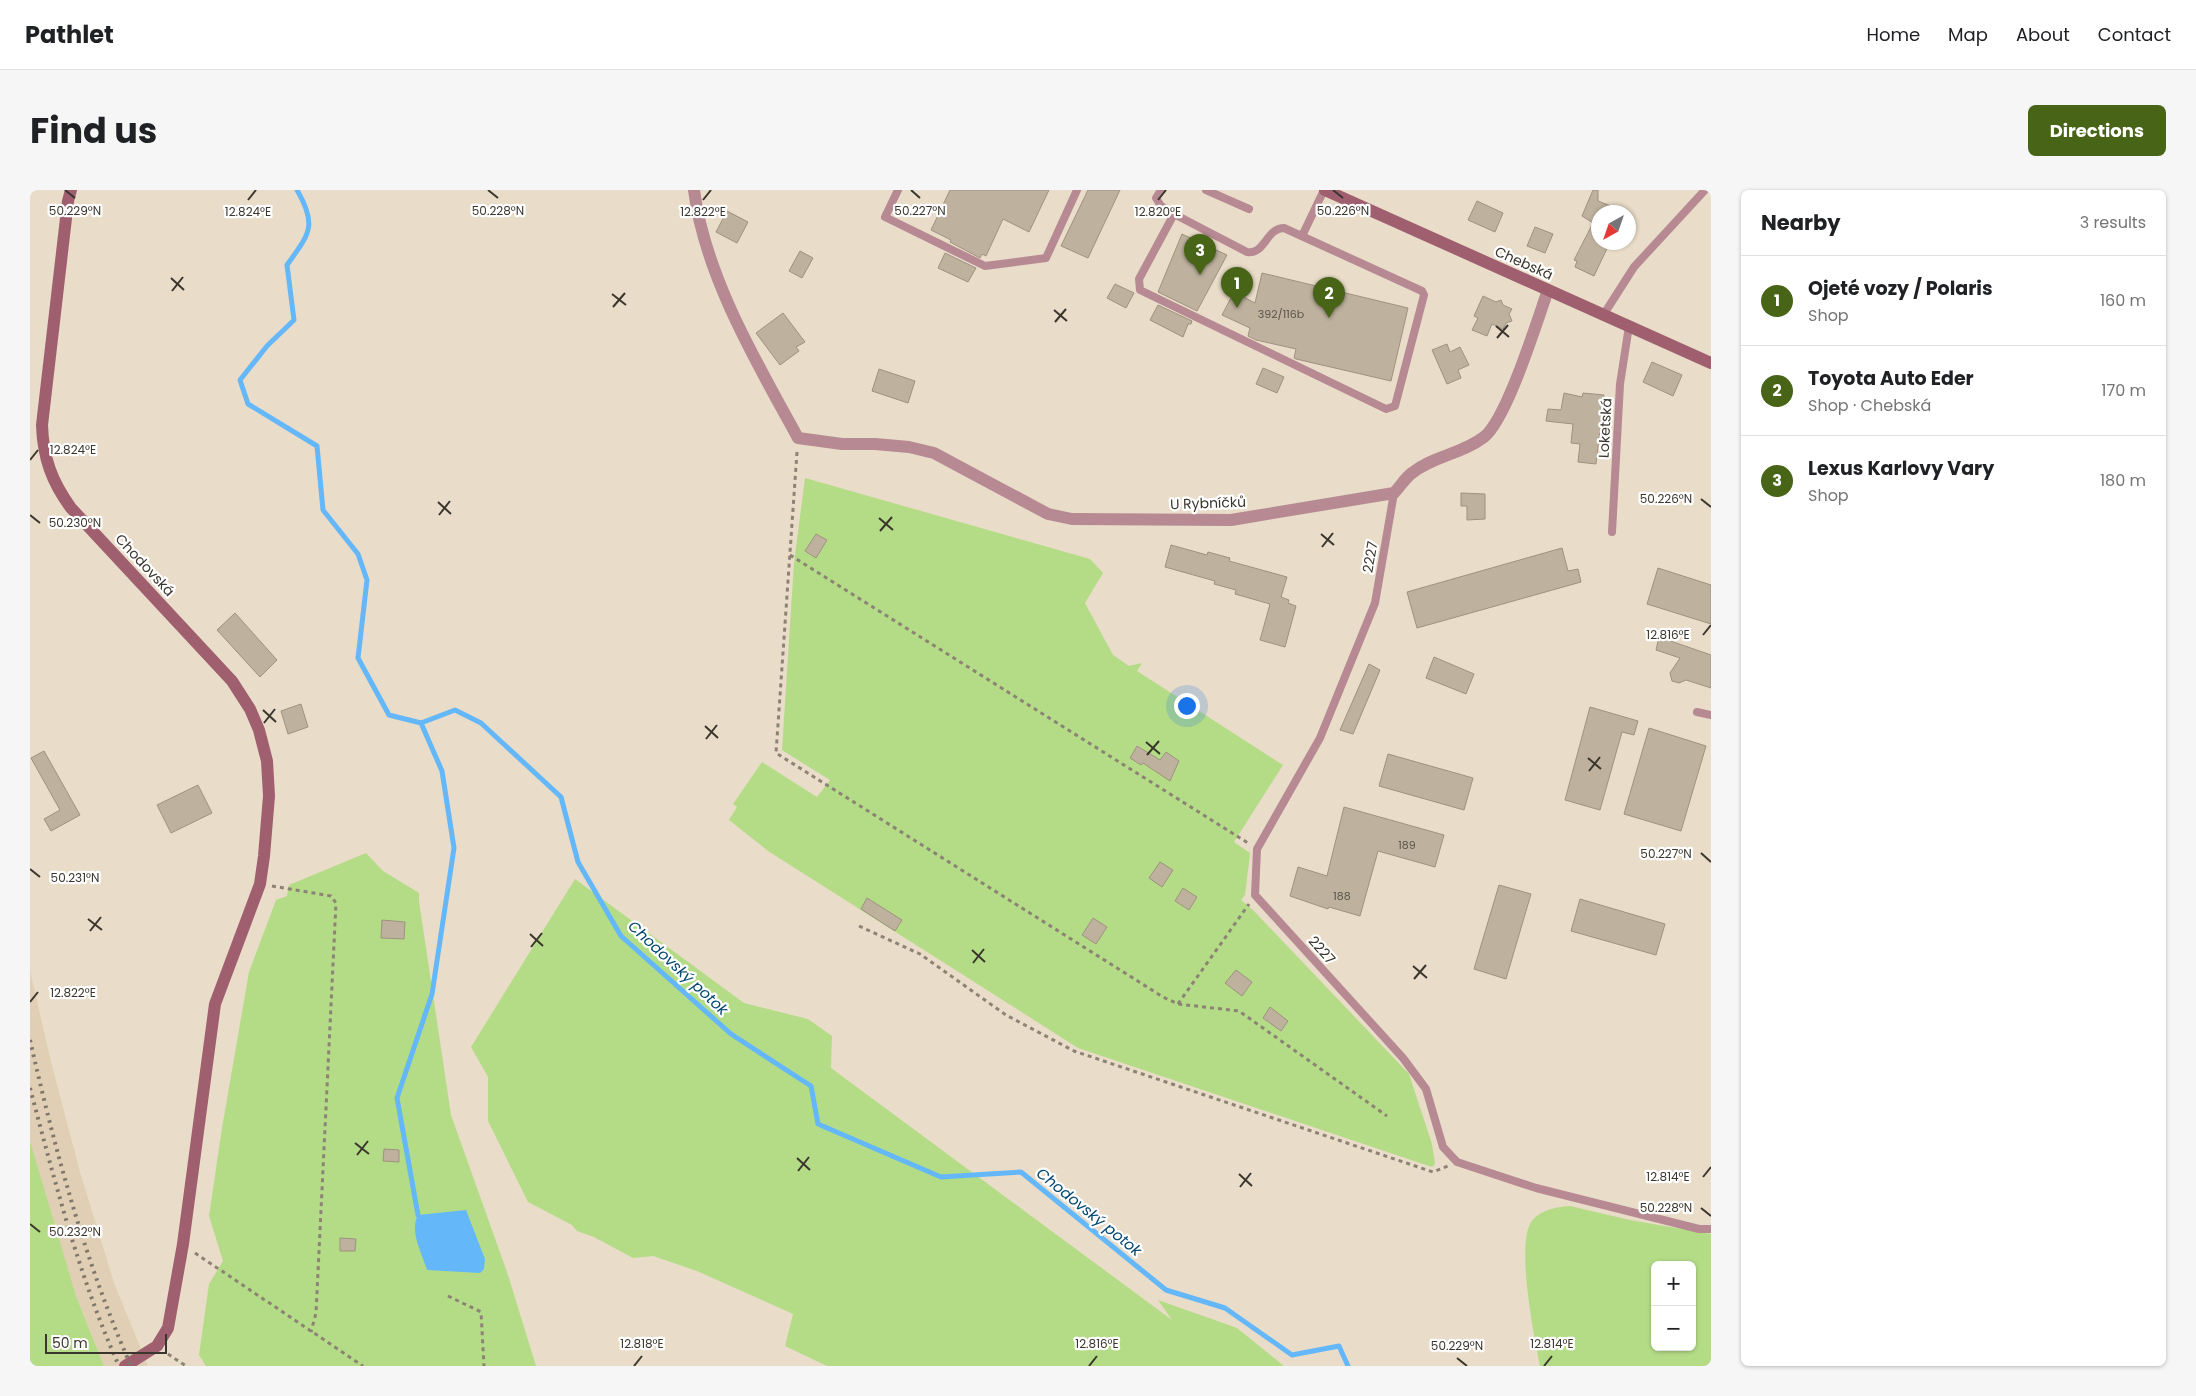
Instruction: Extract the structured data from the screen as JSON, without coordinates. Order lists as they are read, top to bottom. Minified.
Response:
{"streets":{"street":["Chebská","U Rybníčků","Chodovská"],"lane":["Loketská","2227"]},"crossings":[["Chebská","Loketská"],["U Rybníčků","2227"]],"water":["Chodovský potok"],"house_numbers":["392/116b","189","188"],"scale_bar":"50 m","north":"bottom left","page":{"header":"Pathlet","nav":["Home","Map","About","Contact"],"title":"Find us","buttons":"Directions","heading":["Nearby","3 results"],"pins":["3","1","2"],"list":[{"mark":"1","name":"Ojeté vozy / Polaris","note":"Shop","value":"160 m"},{"mark":"2","name":"Toyota Auto Eder","note":"Shop · Chebská","value":"170 m"},{"mark":"3","name":"Lexus Karlovy Vary","note":"Shop","value":"180 m"}],"map_buttons":["+","−"],"scale":"50 m"},"coordinates":["50.229°N","50.228°N","50.227°N","50.226°N","12.824°E","12.822°E","12.820°E","50.230°N","12.816°E","50.231°N","12.814°E","50.232°N","12.818°E"]}
